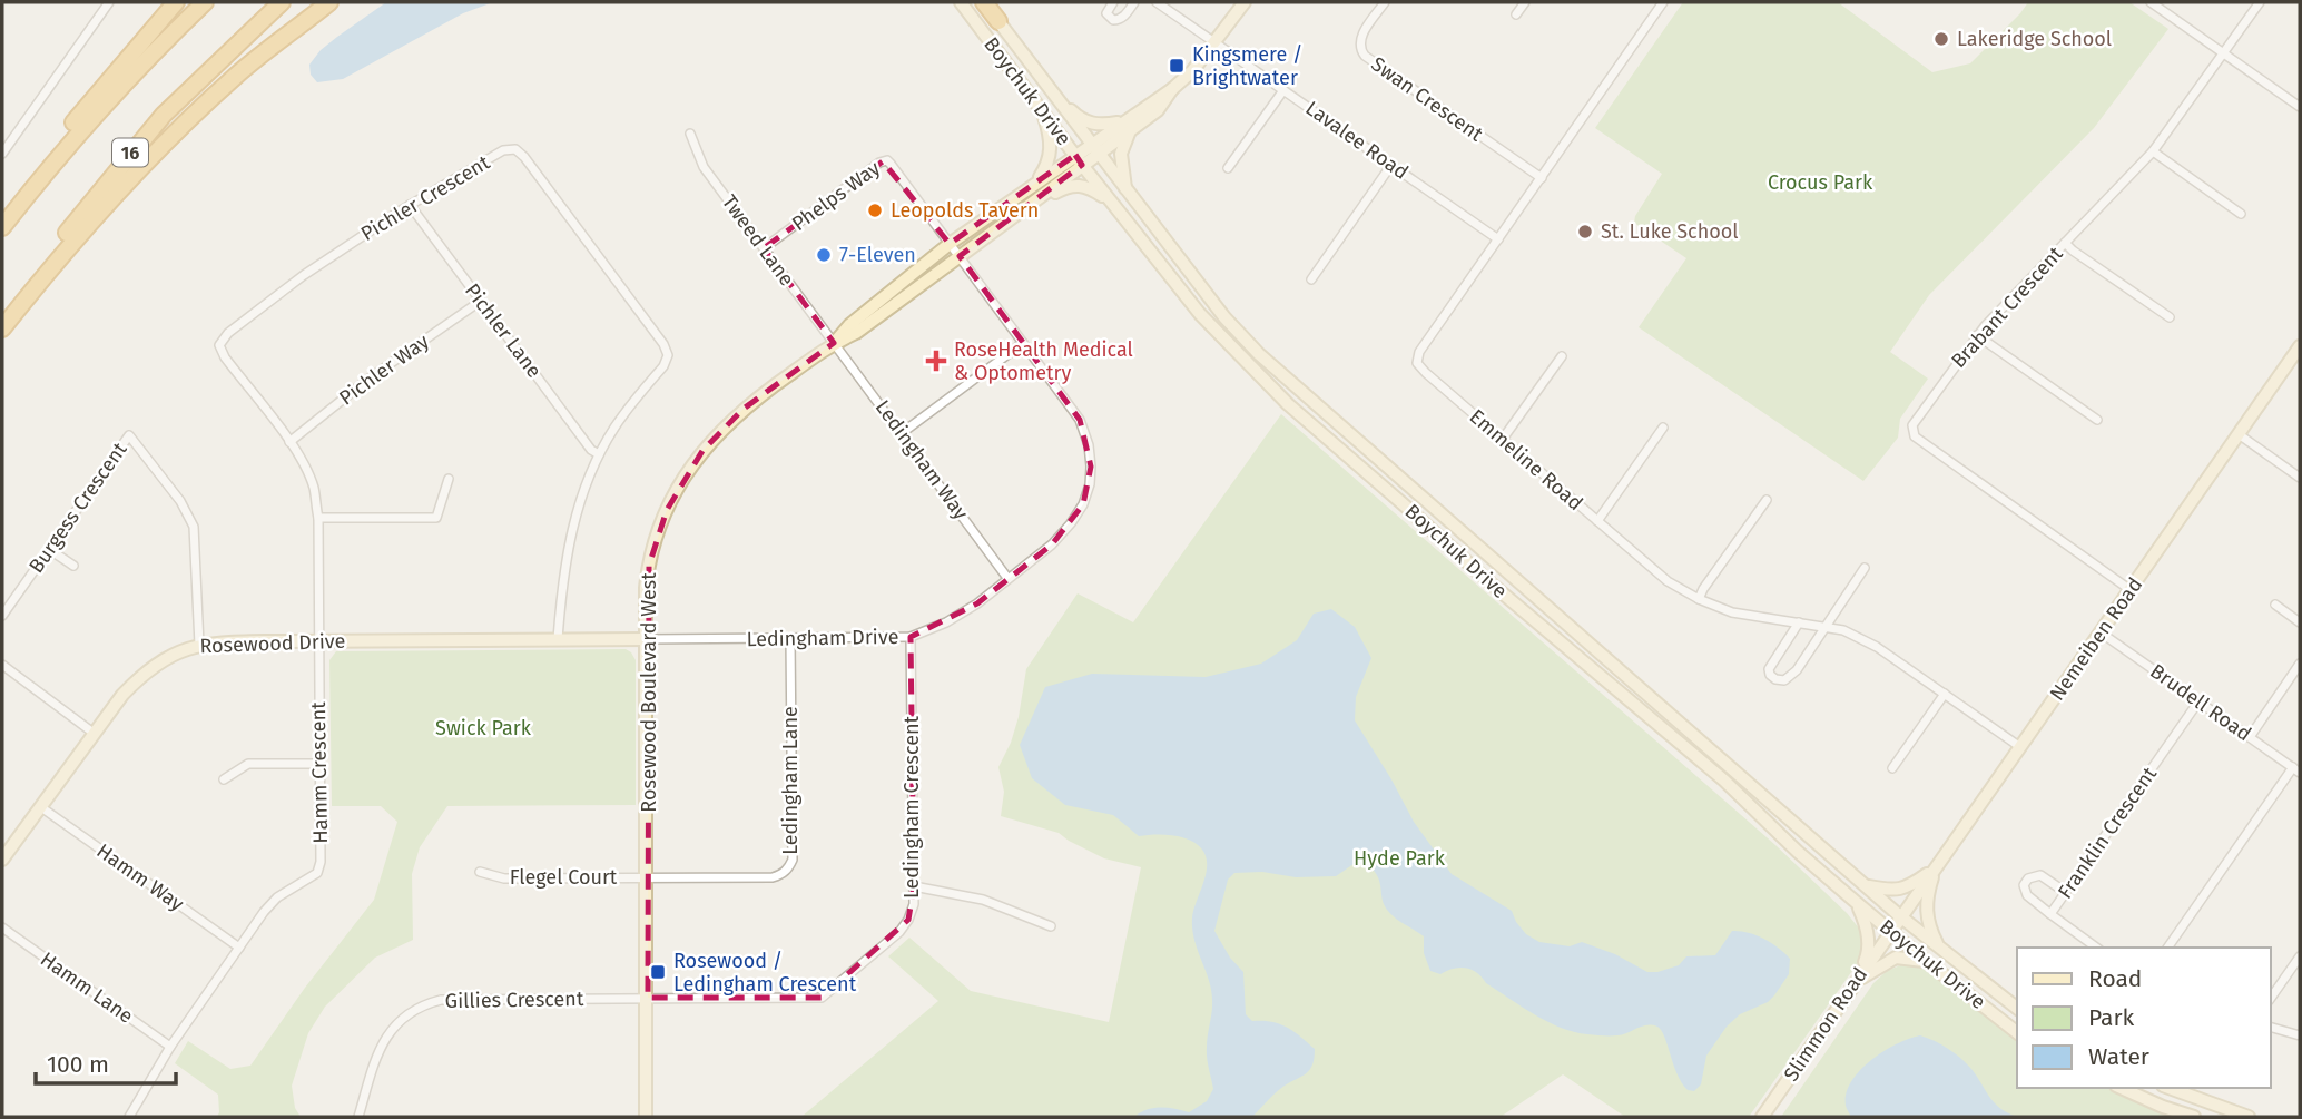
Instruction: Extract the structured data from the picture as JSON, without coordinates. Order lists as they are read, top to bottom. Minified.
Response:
{"streets":{"highway":["16"],"main road":["Boychuk Drive","Nemeiben Road","Rosewood Drive","Rosewood Boulevard West","Slimmon Road"],"street":["Swan Crescent","Lavalee Road","Phelps Way","Pichler Crescent","Tweed Lane","Brabant Crescent","Pichler Lane","Pichler Way","Ledingham Way","Emmeline Road","Burgess Crescent","Ledingham Drive","Brudell Road","Hamm Crescent","Ledingham Lane","Ledingham Crescent","Franklin Crescent","Hamm Way","Flegel Court","Hamm Lane","Gillies Crescent"]},"crossings":[["Boychuk Drive","Nemeiben Road"],["Boychuk Drive","Rosewood Boulevard West"],["Boychuk Drive","Slimmon Road"],["Swan Crescent","Emmeline Road"],["Lavalee Road","Emmeline Road"],["Phelps Way","Tweed Lane"],["Phelps Way","Ledingham Drive"],["Phelps Way","Rosewood Boulevard West"],["Pichler Crescent","Pichler Lane"],["Pichler Crescent","Pichler Way"],["Pichler Crescent","Rosewood Drive"],["Pichler Crescent","Hamm Crescent"],["Tweed Lane","Ledingham Way"],["Tweed Lane","Rosewood Boulevard West"],["Brabant Crescent","Nemeiben Road"],["Pichler Lane","Pichler Way"],["Ledingham Way","Ledingham Drive"],["Ledingham Way","Rosewood Boulevard West"],["Emmeline Road","Nemeiben Road"],["Burgess Crescent","Rosewood Drive"],["Ledingham Drive","Rosewood Drive"],["Ledingham Drive","Rosewood Boulevard West"],["Ledingham Drive","Ledingham Lane"],["Ledingham Drive","Ledingham Crescent"],["Nemeiben Road","Brudell Road"],["Nemeiben Road","Slimmon Road"],["Rosewood Drive","Rosewood Boulevard West"],["Rosewood Drive","Hamm Crescent"],["Rosewood Drive","Hamm Way"],["Rosewood Boulevard West","Ledingham Lane"],["Rosewood Boulevard West","Ledingham Crescent"],["Rosewood Boulevard West","Flegel Court"],["Rosewood Boulevard West","Gillies Crescent"],["Brudell Road","Franklin Crescent"],["Hamm Crescent","Hamm Way"],["Hamm Crescent","Hamm Lane"],["Ledingham Lane","Flegel Court"],["Ledingham Crescent","Gillies Crescent"]],"parks":["Crocus Park","Swick Park","Hyde Park"],"places":{"other":["Lakeridge School","Leopolds Tavern","St. Luke School","7-Eleven"],"transit":["Kingsmere / Brightwater","Rosewood / Ledingham Crescent"],"health":["RoseHealth Medical & Optometry"]},"legend":["Road","Park","Water"],"scale_bar":"100 m"}
